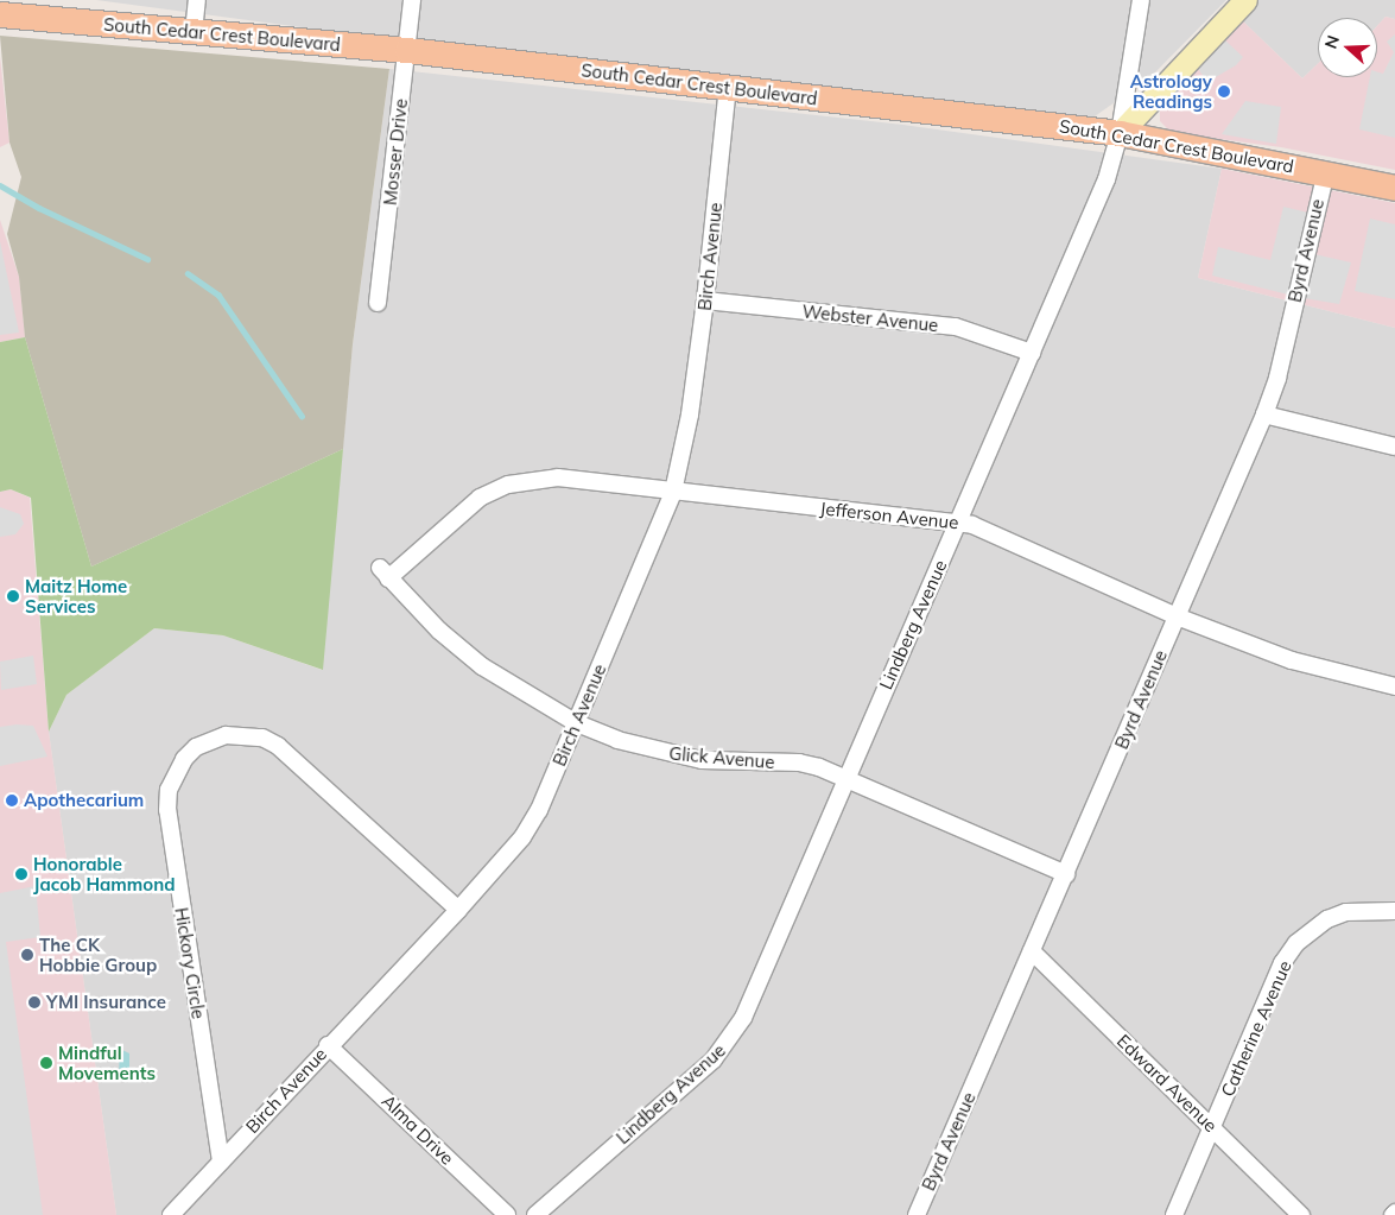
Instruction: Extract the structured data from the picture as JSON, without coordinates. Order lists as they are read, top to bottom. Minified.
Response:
{"streets":{"main road":["South Cedar Crest Boulevard"],"street":["Mosser Drive","Byrd Avenue","Birch Avenue","Webster Avenue","Jefferson Avenue","Lindberg Avenue","Glick Avenue","Hickory Circle","Catherine Avenue","Edward Avenue","Alma Drive"]},"crossings":[["South Cedar Crest Boulevard","Mosser Drive"],["South Cedar Crest Boulevard","Byrd Avenue"],["South Cedar Crest Boulevard","Birch Avenue"],["South Cedar Crest Boulevard","Lindberg Avenue"],["Byrd Avenue","Jefferson Avenue"],["Byrd Avenue","Glick Avenue"],["Byrd Avenue","Edward Avenue"],["Birch Avenue","Webster Avenue"],["Birch Avenue","Jefferson Avenue"],["Birch Avenue","Glick Avenue"],["Birch Avenue","Hickory Circle"],["Birch Avenue","Alma Drive"],["Webster Avenue","Lindberg Avenue"],["Jefferson Avenue","Lindberg Avenue"],["Jefferson Avenue","Glick Avenue"],["Lindberg Avenue","Glick Avenue"],["Catherine Avenue","Edward Avenue"]],"places":["Astrology Readings","Maitz Home Services","Apothecarium","Honorable Jacob Hammond","The CK Hobbie Group","YMI Insurance","Mindful Movements"],"north":"left"}
